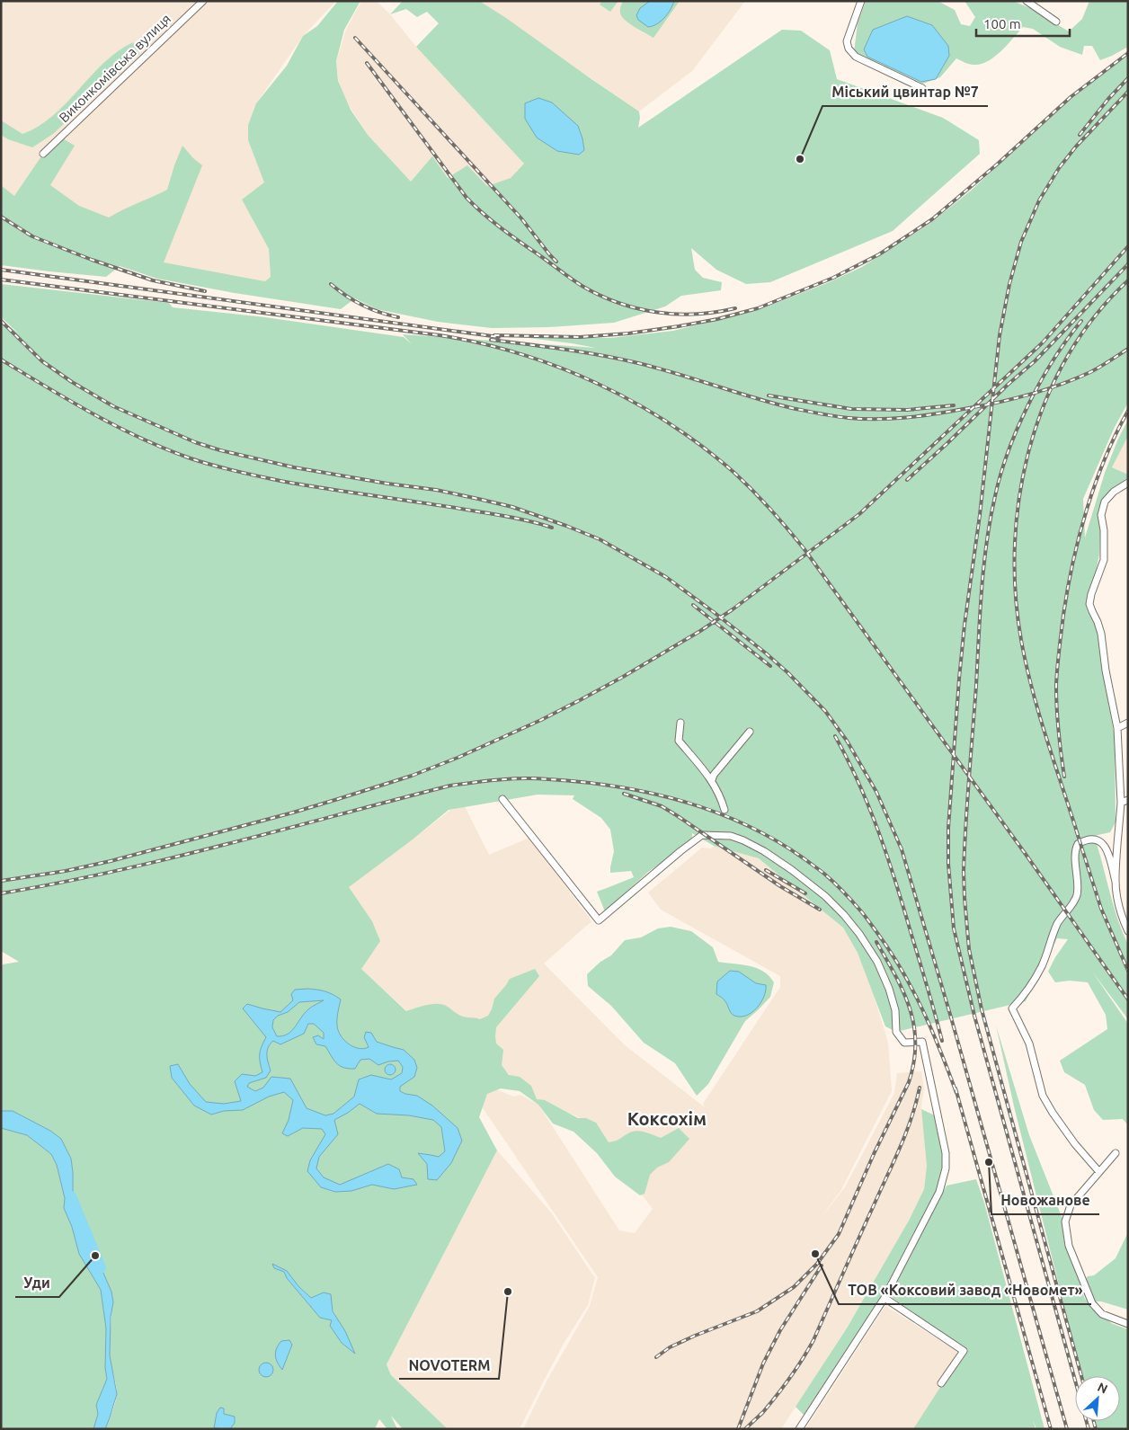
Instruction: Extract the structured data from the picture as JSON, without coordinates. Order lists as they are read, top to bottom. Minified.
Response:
{"streets":{"street":["Виконкомівська вулиця"]},"districts":["Коксохім"],"places":["Міський цвинтар №7","Новожанове","ТОВ «Коксовий завод «Новомет»","Уди","NOVOTERM"],"scale_bar":"100 m","north":"top right"}
